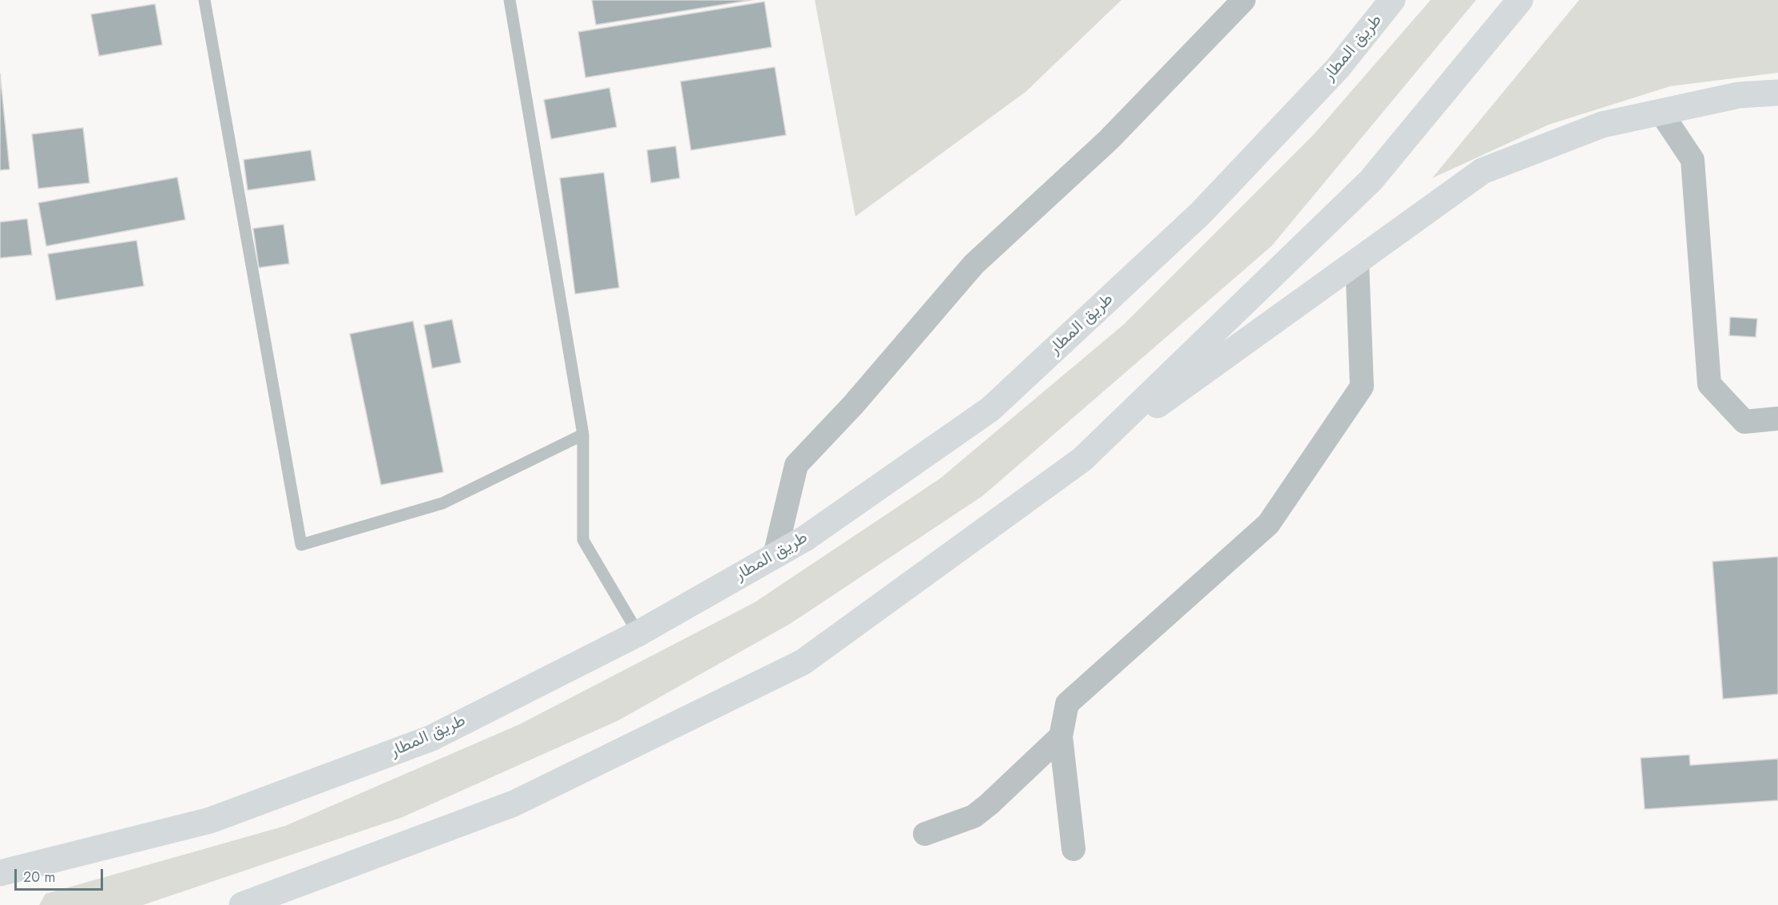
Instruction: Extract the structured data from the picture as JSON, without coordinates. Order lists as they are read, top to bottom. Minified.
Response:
{"streets":{"highway":["طريق المطار"]},"scale_bar":"20 m"}
